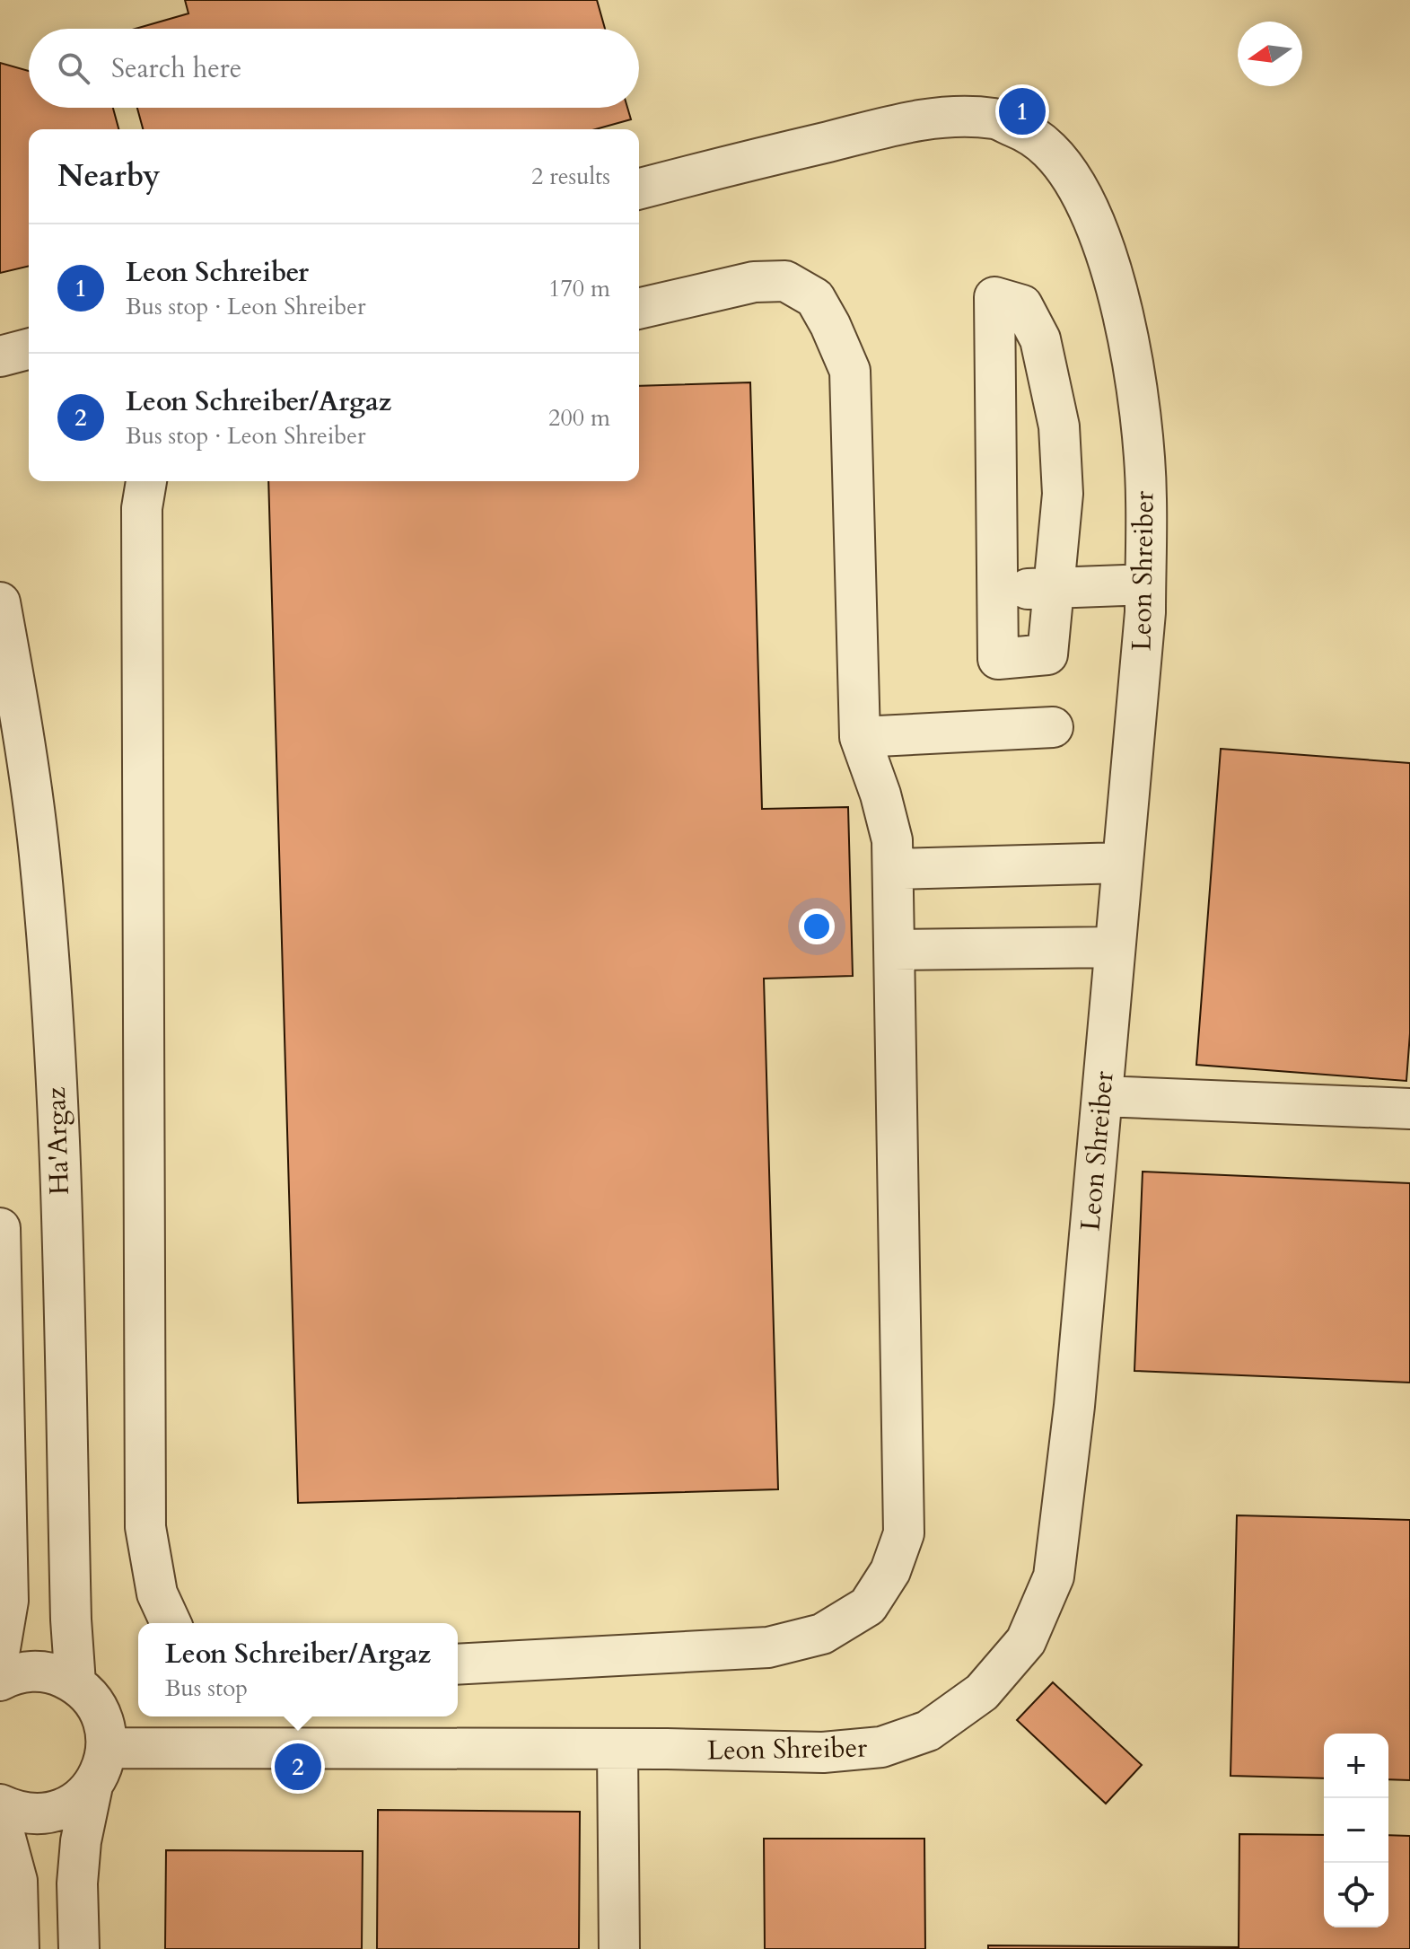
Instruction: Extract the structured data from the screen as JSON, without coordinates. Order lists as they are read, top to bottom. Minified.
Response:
{"streets":{"street":["Leon Shreiber","Ha'Argaz"]},"north":"left","page":{"search":"Search here","pins":["1","2"],"heading":["Nearby","2 results"],"list":[{"mark":"1","name":"Leon Schreiber","note":"Bus stop · Leon Shreiber","value":"170 m"},{"mark":"2","name":"Leon Schreiber/Argaz","note":"Bus stop · Leon Shreiber","value":"200 m"}],"popup":["Leon Schreiber/Argaz","Bus stop"],"map_buttons":["+","−"]}}
